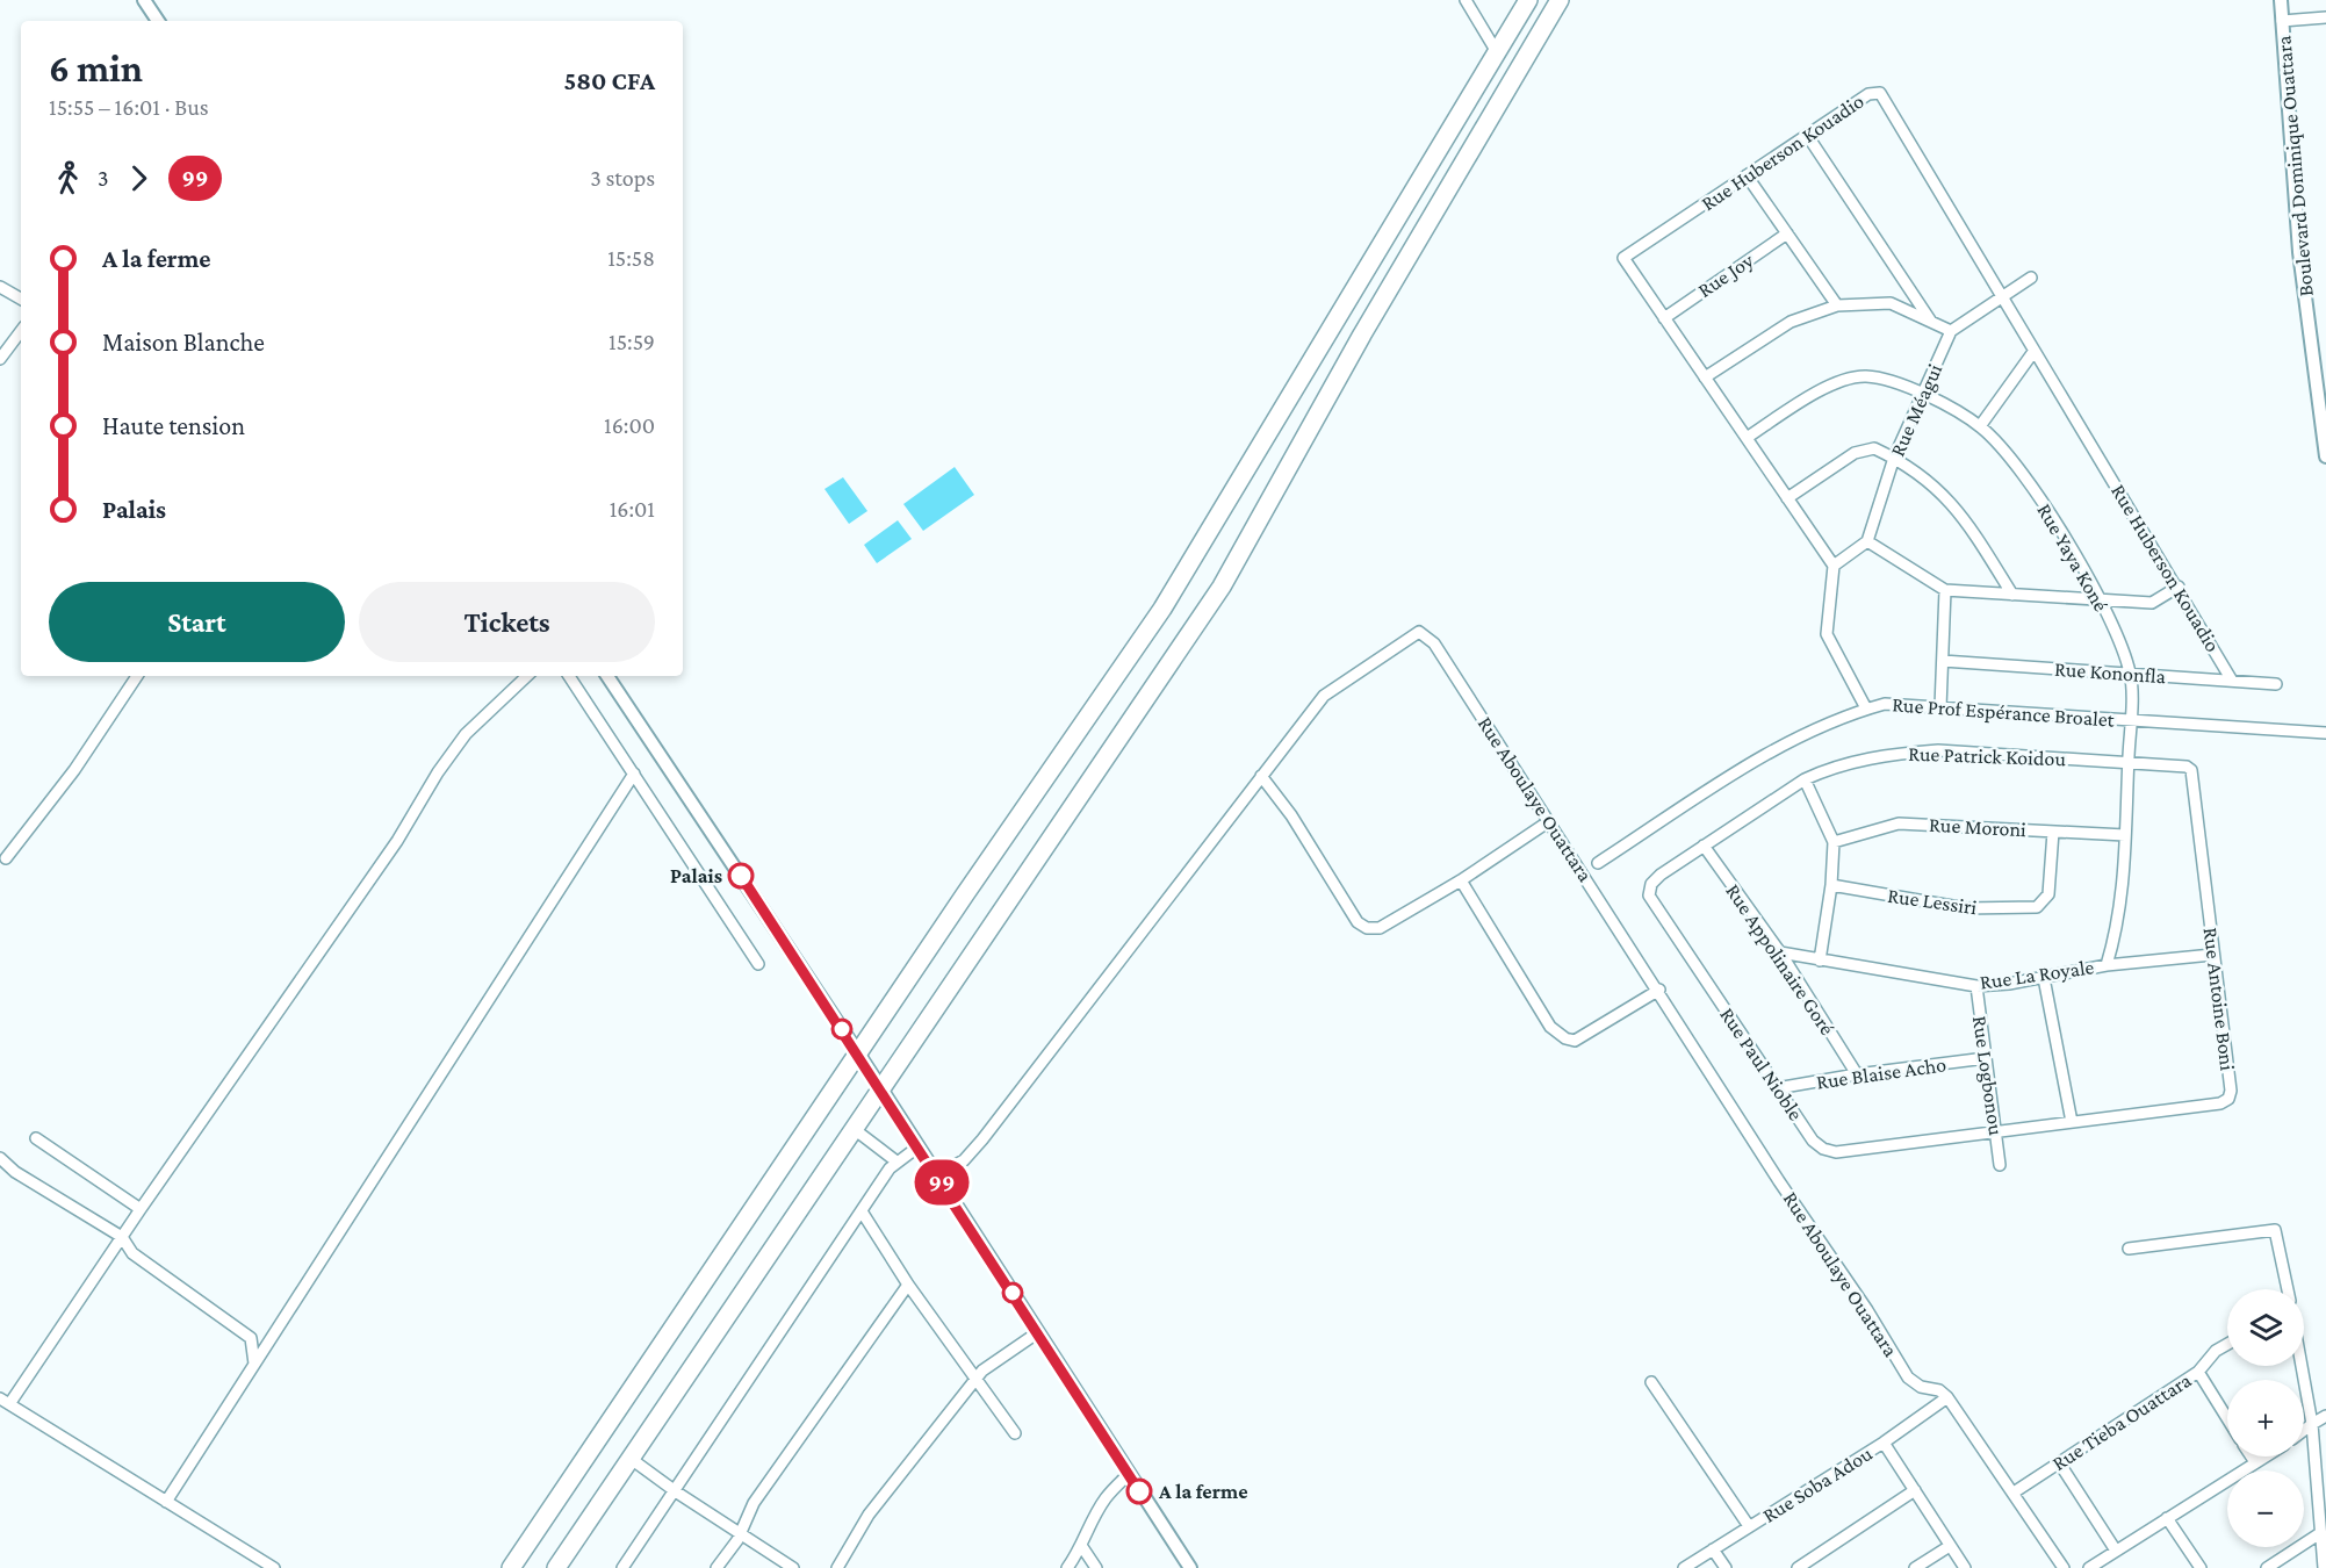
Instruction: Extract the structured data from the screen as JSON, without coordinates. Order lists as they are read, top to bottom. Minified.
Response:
{"streets":{"street":["Rue Huberson Kouadio","Boulevard Dominique Ouattara","Rue Joy","Rue Méagui","Rue Yaya Koné","Rue Kononfla","Rue Prof Espérance Broalet","Rue Patrick Koidou","Rue Aboulaye Ouattara","Rue Moroni","Rue Lessiri","Rue Appolinaire Goré","Rue La Royale","Rue Antoine Boni","Rue Paul Nioble","Rue Blaise Acho","Rue Logbonou","Rue Tieba Ouattara","Rue Soba Adou"]},"crossings":[["Rue Huberson Kouadio","Rue Joy"],["Rue Huberson Kouadio","Rue Yaya Koné"],["Rue Huberson Kouadio","Rue Kononfla"],["Rue Méagui","Rue Yaya Koné"],["Rue Yaya Koné","Rue Kononfla"],["Rue Yaya Koné","Rue Prof Espérance Broalet"],["Rue Yaya Koné","Rue Patrick Koidou"],["Rue Yaya Koné","Rue Moroni"],["Rue Yaya Koné","Rue La Royale"],["Rue Yaya Koné","Rue Antoine Boni"],["Rue Patrick Koidou","Rue Appolinaire Goré"],["Rue Patrick Koidou","Rue Antoine Boni"],["Rue Patrick Koidou","Rue Paul Nioble"],["Rue Aboulaye Ouattara","Rue Soba Adou"],["Rue Moroni","Rue Lessiri"],["Rue Appolinaire Goré","Rue La Royale"],["Rue Appolinaire Goré","Rue Paul Nioble"],["Rue Appolinaire Goré","Rue Blaise Acho"],["Rue La Royale","Rue Antoine Boni"],["Rue La Royale","Rue Logbonou"],["Rue Antoine Boni","Rue Paul Nioble"],["Rue Antoine Boni","Rue Logbonou"],["Rue Paul Nioble","Rue Blaise Acho"],["Rue Paul Nioble","Rue Logbonou"],["Rue Blaise Acho","Rue Logbonou"]],"places":["Palais","A la ferme"],"lines":["bus line 99"],"page":{"on_map":"99","heading":["6 min","15:55 – 16:01 · Bus","580 CFA"],"legs":["3","99","3 stops"],"list":[{"name":"A la ferme","value":"15:58"},{"name":"Maison Blanche","value":"15:59"},{"name":"Haute tension","value":"16:00"},{"name":"Palais","value":"16:01"}],"buttons":["Start","Tickets"],"map_buttons":["+","−"]}}
